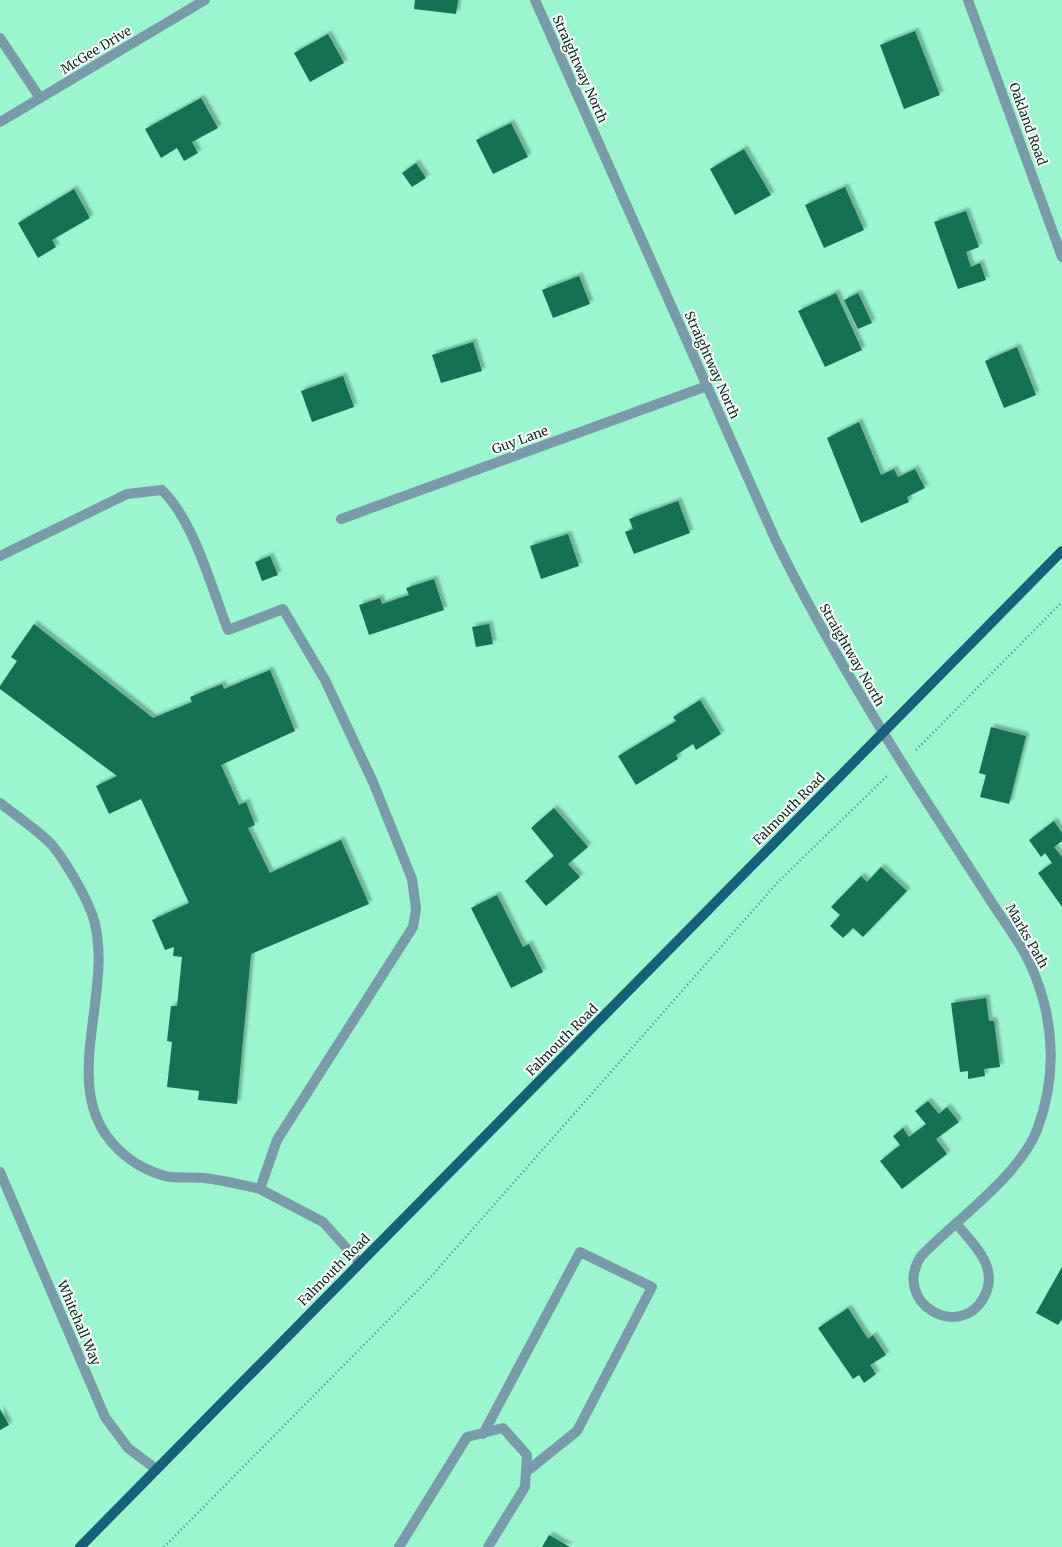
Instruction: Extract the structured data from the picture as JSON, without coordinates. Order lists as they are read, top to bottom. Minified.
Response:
{"streets":{"main road":["Falmouth Road"],"street":["McGee Drive","Straightway North","Oakland Road","Guy Lane","Marks Path","Whitehall Way"]},"crossings":[["Straightway North","Guy Lane"],["Straightway North","Falmouth Road"],["Straightway North","Marks Path"],["Falmouth Road","Marks Path"],["Falmouth Road","Whitehall Way"]]}
